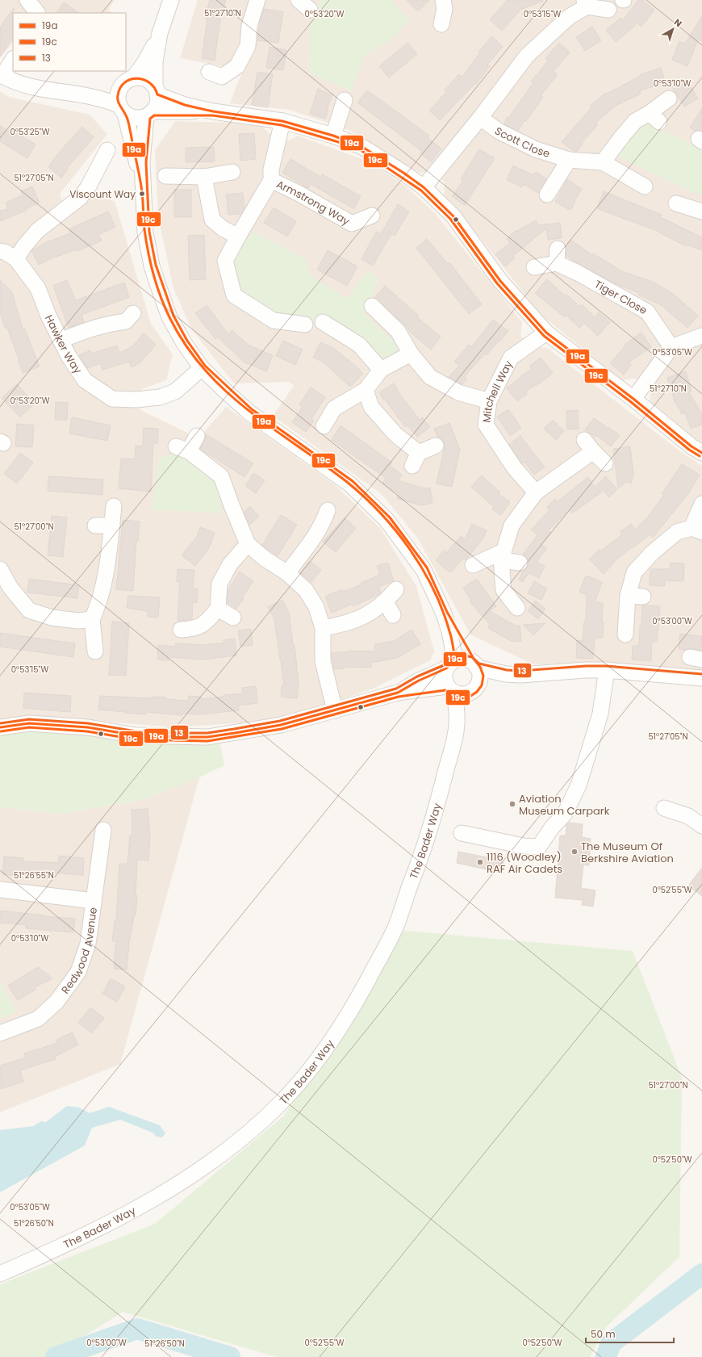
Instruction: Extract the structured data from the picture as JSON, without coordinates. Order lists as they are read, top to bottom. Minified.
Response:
{"streets":{"street":["Scott Close","Armstrong Way","Tiger Close","Hawker Way","Mitchell Way","The Bader Way","Redwood Avenue"]},"places":["Viscount Way","Aviation Museum Carpark","The Museum Of Berkshire Aviation","1116 (Woodley) RAF Air Cadets"],"lines":["transit line 19a","transit line 19c","transit line 13"],"legend":["19a","19c","13"],"scale_bar":"50 m","north":"top right","coordinates":["51°27'10\"N","0°53'20\"W","0°53'15\"W","0°53'10\"W","0°53'25\"W","51°27'05\"N","0°53'05\"W","51°27'00\"N","0°53'00\"W","51°26'55\"N","0°52'55\"W","0°52'50\"W","51°26'50\"N"]}
